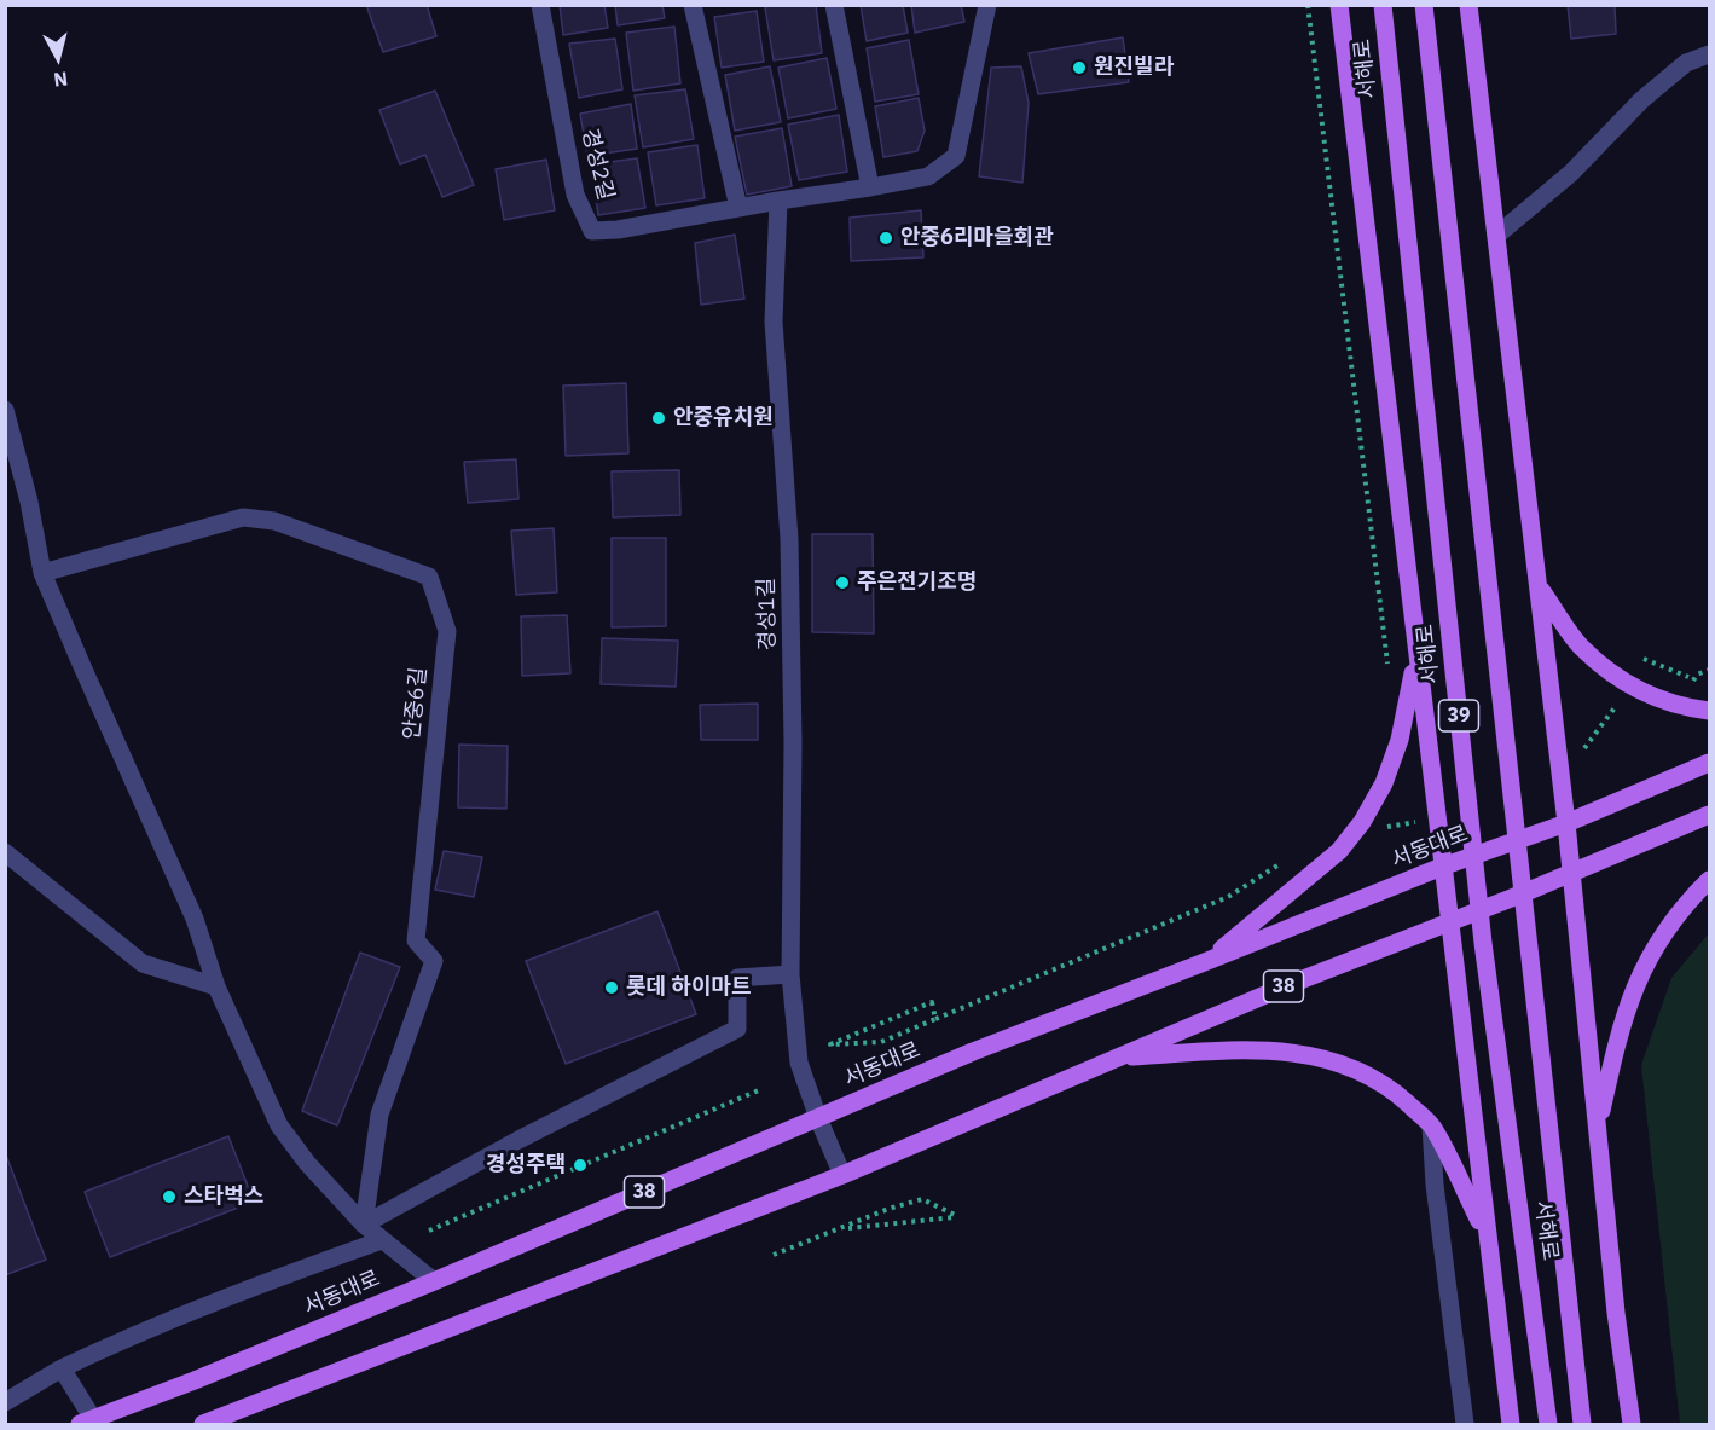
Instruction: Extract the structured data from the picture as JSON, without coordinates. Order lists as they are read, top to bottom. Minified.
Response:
{"streets":{"main road":["서해로","39","서동대로","38"],"street":["경성2길","경성1길","안중6길"]},"crossings":[["경성2길","경성1길"],["경성1길","서동대로"],["경성1길","38"]],"places":["원진빌라","안중6리마을회관","안중유치원","주은전기조명","롯데 하이마트","경성주택","스타벅스"],"north":"bottom"}
